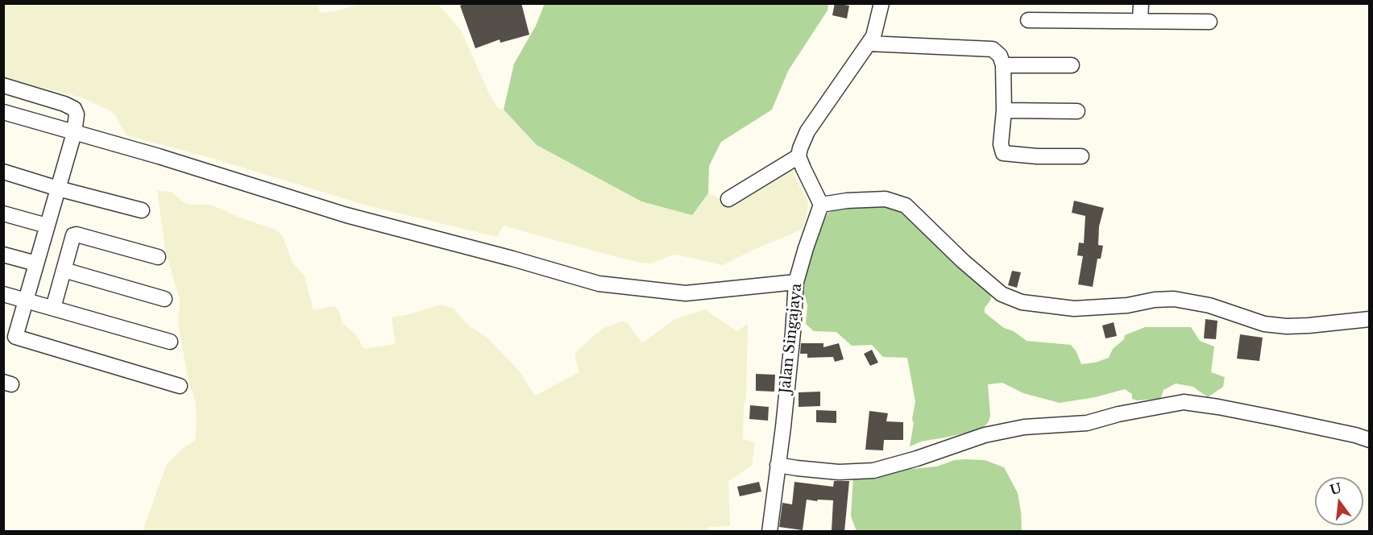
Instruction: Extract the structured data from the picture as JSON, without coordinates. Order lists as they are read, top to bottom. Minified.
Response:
{"streets":{"street":["Jalan Singajaya"]},"north":"top"}
